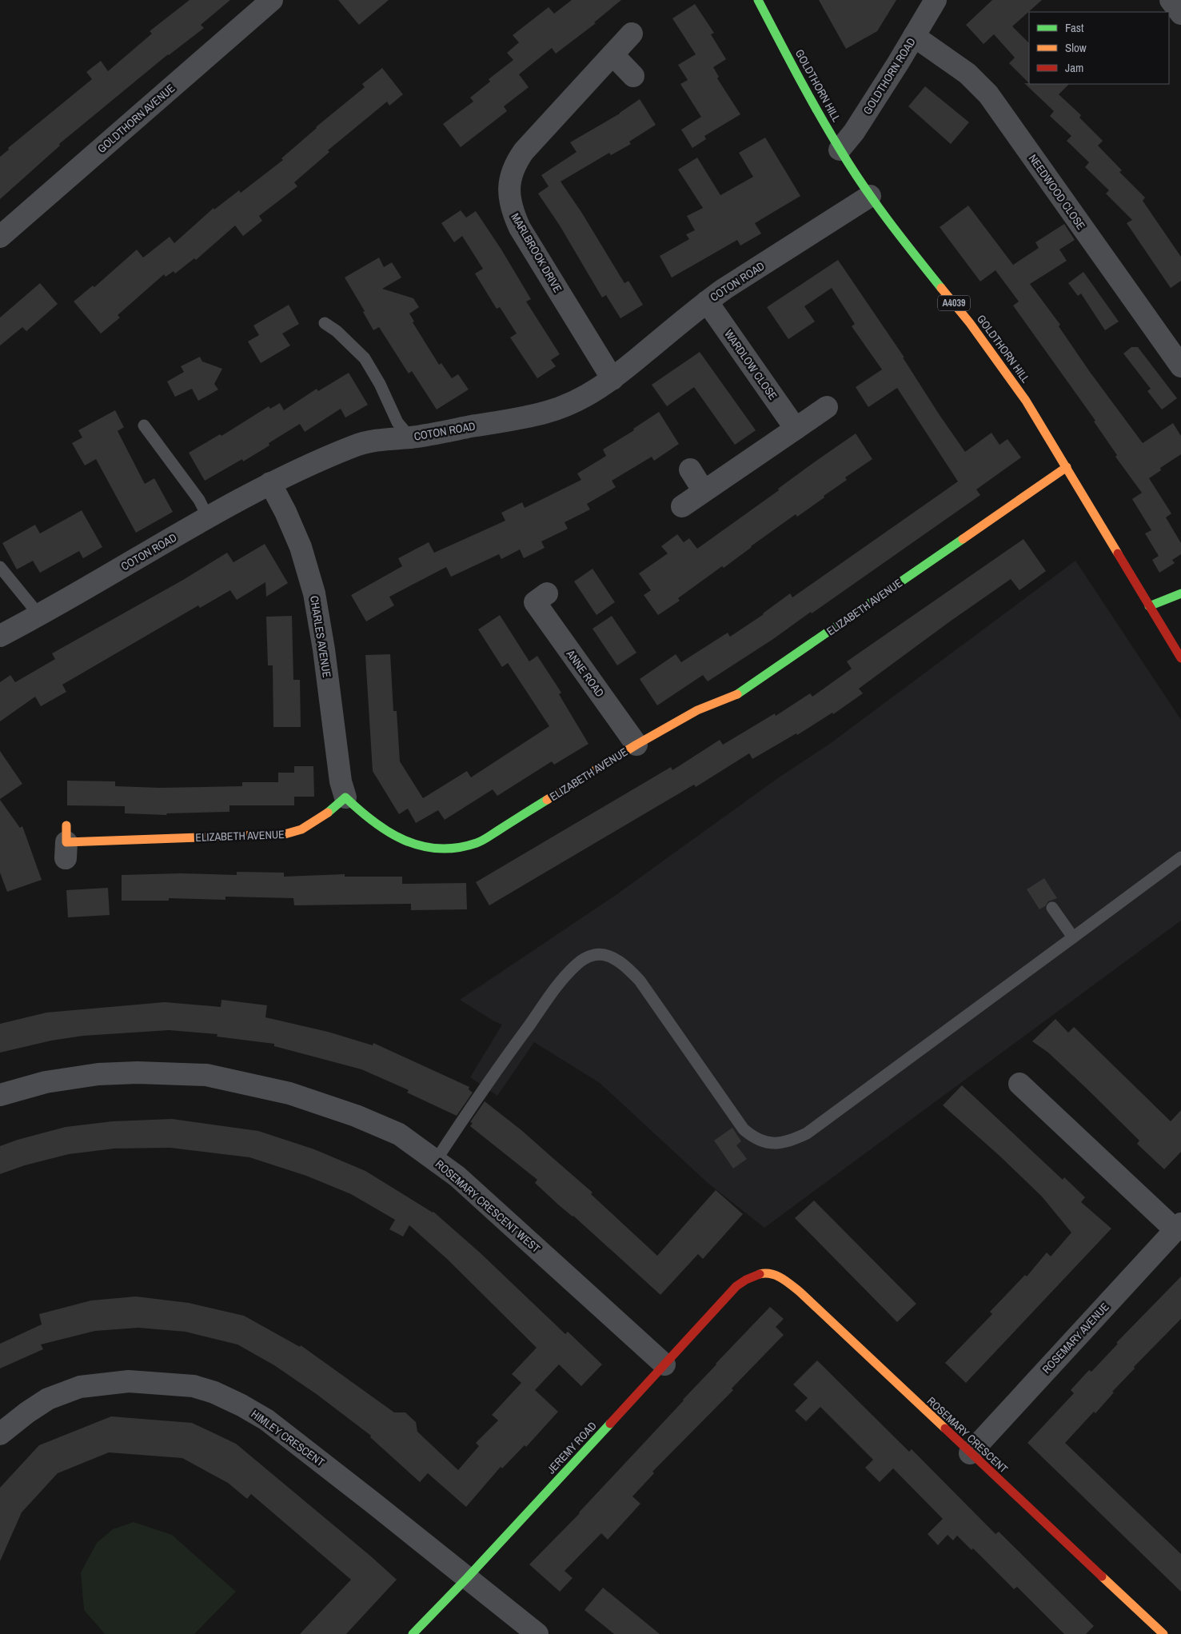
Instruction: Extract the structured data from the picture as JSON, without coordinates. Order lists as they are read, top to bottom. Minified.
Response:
{"streets":{"street":["GOLDTHORN ROAD","GOLDTHORN HILL","GOLDTHORN AVENUE","NEEDWOOD CLOSE","MARLBROOK DRIVE","COTON ROAD","A4039","WARDLOW CLOSE","ELIZABETH AVENUE","CHARLES AVENUE","ANNE ROAD","ROSEMARY CRESCENT WEST","ROSEMARY AVENUE","ROSEMARY CRESCENT","HIMLEY CRESCENT","JEREMY ROAD"]},"crossings":[["GOLDTHORN ROAD","GOLDTHORN HILL"],["GOLDTHORN ROAD","NEEDWOOD CLOSE"],["GOLDTHORN HILL","COTON ROAD"],["GOLDTHORN HILL","ELIZABETH AVENUE"],["MARLBROOK DRIVE","COTON ROAD"],["COTON ROAD","WARDLOW CLOSE"],["COTON ROAD","CHARLES AVENUE"],["ELIZABETH AVENUE","CHARLES AVENUE"],["ELIZABETH AVENUE","ANNE ROAD"],["ROSEMARY CRESCENT WEST","JEREMY ROAD"],["ROSEMARY AVENUE","ROSEMARY CRESCENT"],["ROSEMARY CRESCENT","JEREMY ROAD"],["HIMLEY CRESCENT","JEREMY ROAD"]],"legend":["Fast","Slow","Jam"]}
